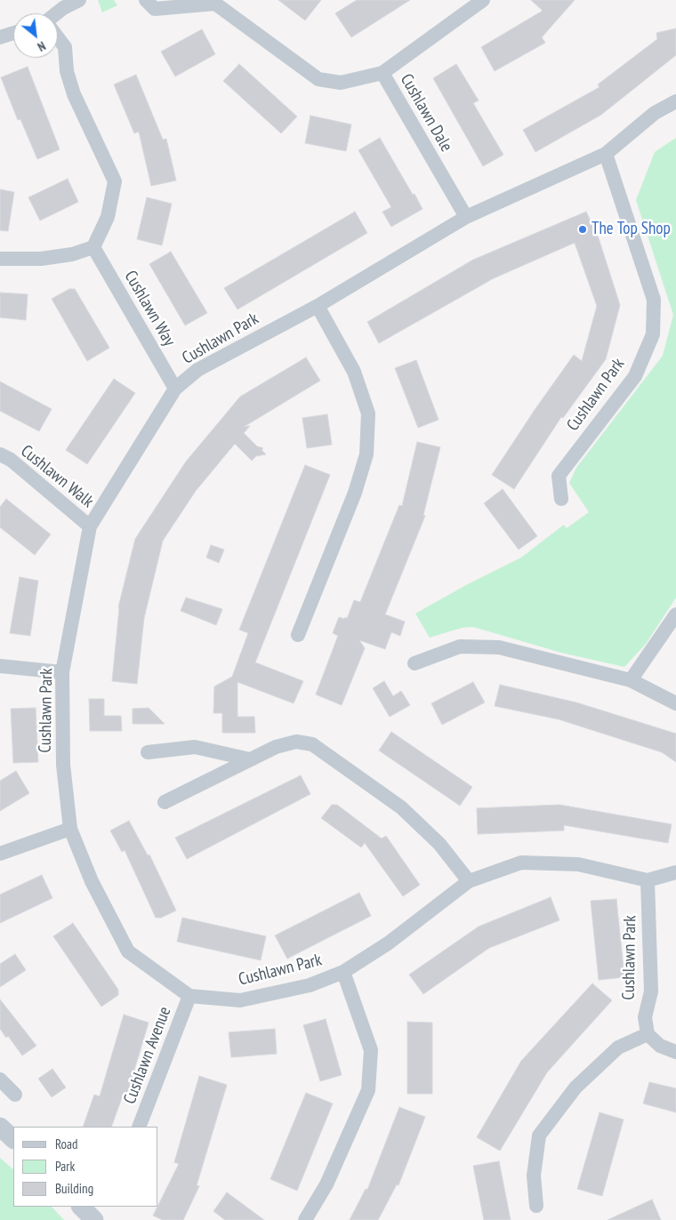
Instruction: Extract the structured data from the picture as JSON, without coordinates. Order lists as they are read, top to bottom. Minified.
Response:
{"streets":{"street":["Cushlawn Dale","Cushlawn Way","Cushlawn Park","Cushlawn Walk","Cushlawn Avenue"]},"crossings":[["Cushlawn Dale","Cushlawn Park"],["Cushlawn Way","Cushlawn Park"],["Cushlawn Park","Cushlawn Walk"],["Cushlawn Park","Cushlawn Avenue"]],"places":["The Top Shop"],"legend":["Road","Park","Building"],"north":"bottom right"}
